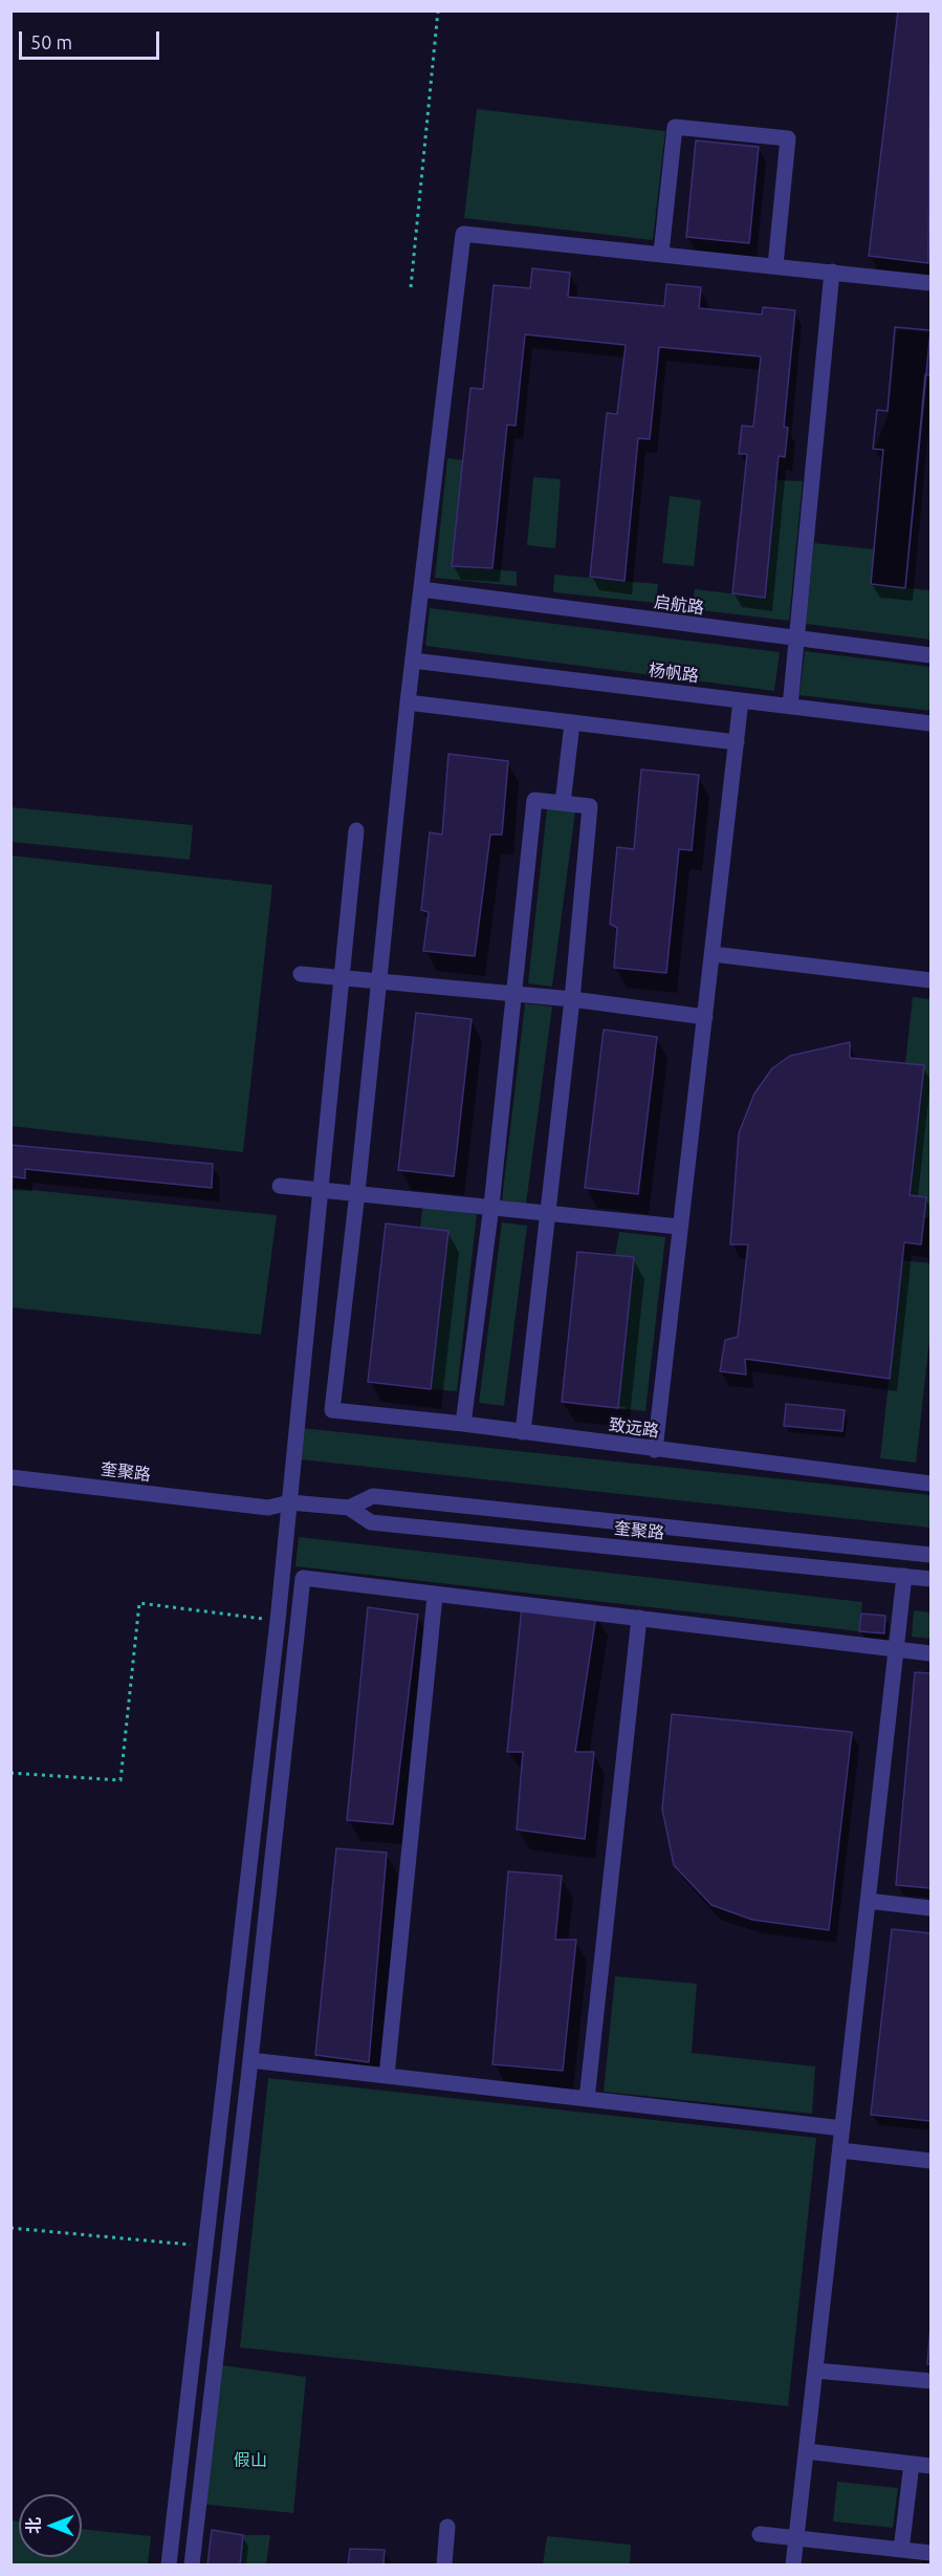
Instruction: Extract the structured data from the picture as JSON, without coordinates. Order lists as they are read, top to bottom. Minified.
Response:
{"streets":{"street":["启航路","杨帆路","致远路","奎聚路"]},"parks":["假山"],"scale_bar":"50 m","north":"left"}
